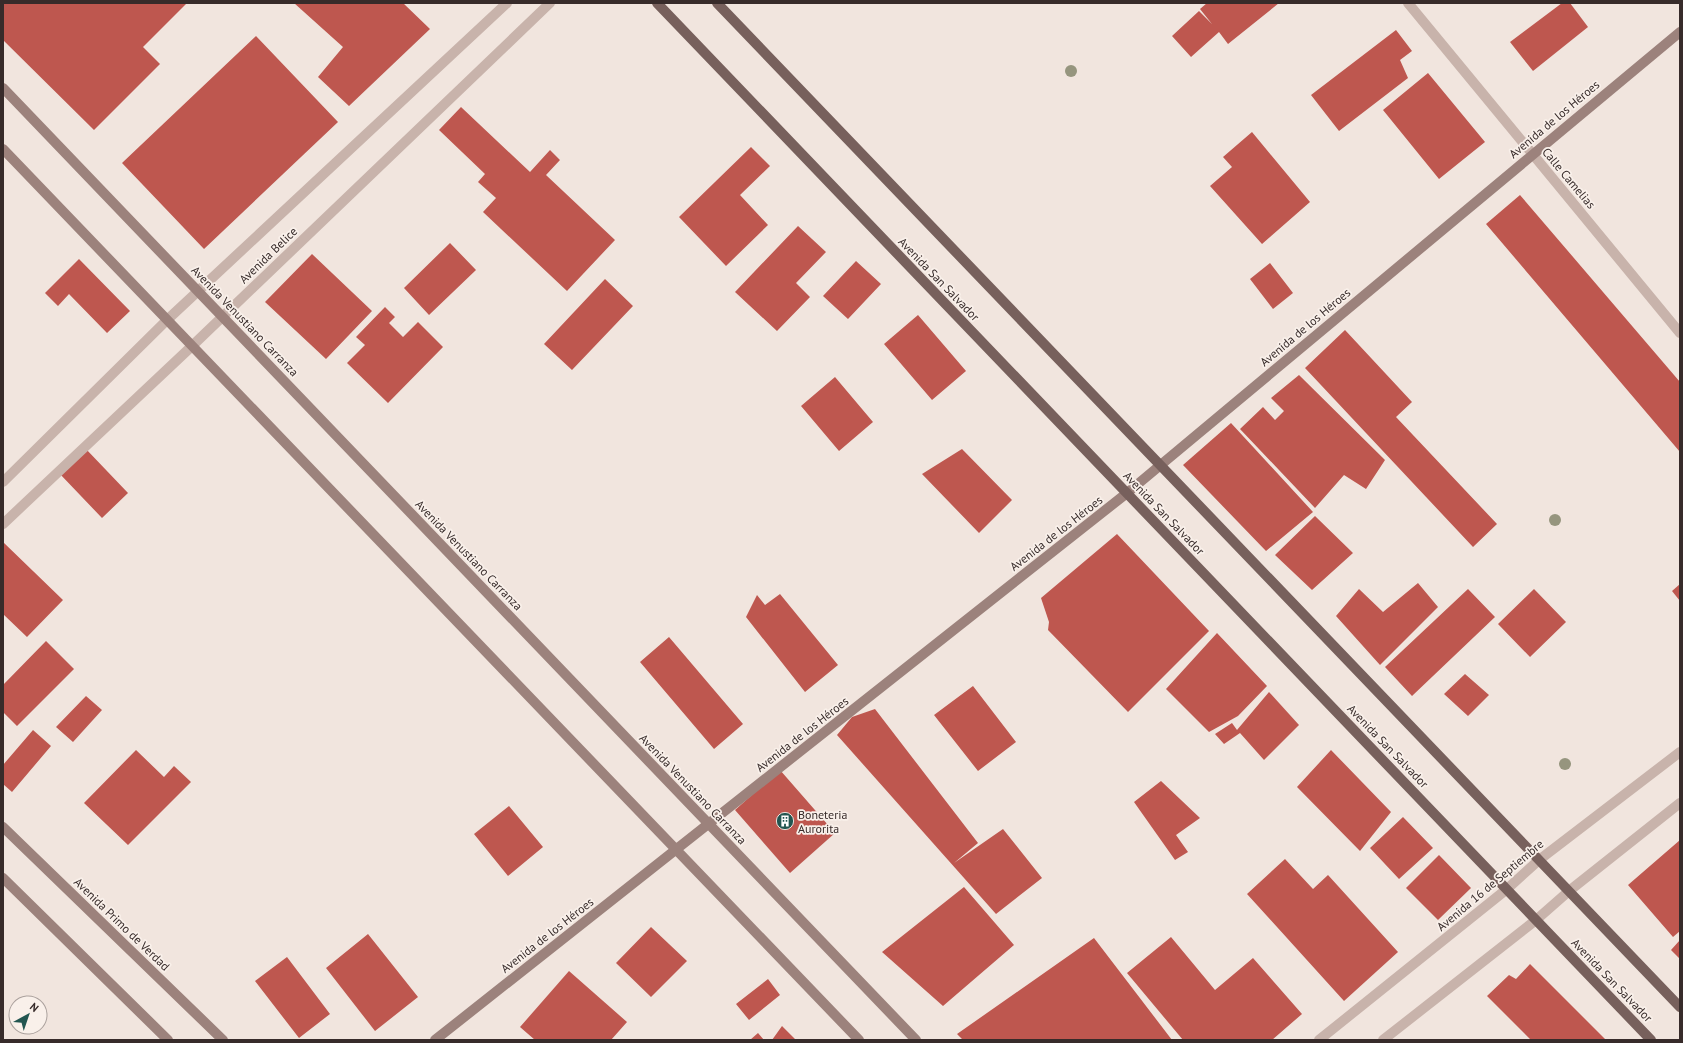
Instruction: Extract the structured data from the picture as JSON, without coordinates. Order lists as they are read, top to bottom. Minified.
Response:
{"streets":{"main road":["Avenida San Salvador"],"street":["Avenida de los Héroes","Calle Camelias","Avenida Belice","Avenida Venustiano Carranza","Avenida 16 de Septiembre","Avenida Primo de Verdad"]},"crossings":[["Avenida de los Héroes","Calle Camelias"],["Avenida de los Héroes","Avenida San Salvador"],["Avenida de los Héroes","Avenida Venustiano Carranza"],["Avenida Belice","Avenida Venustiano Carranza"],["Avenida San Salvador","Avenida 16 de Septiembre"]],"places":{"building":["Boneteria Aurorita"]},"north":"top right"}
